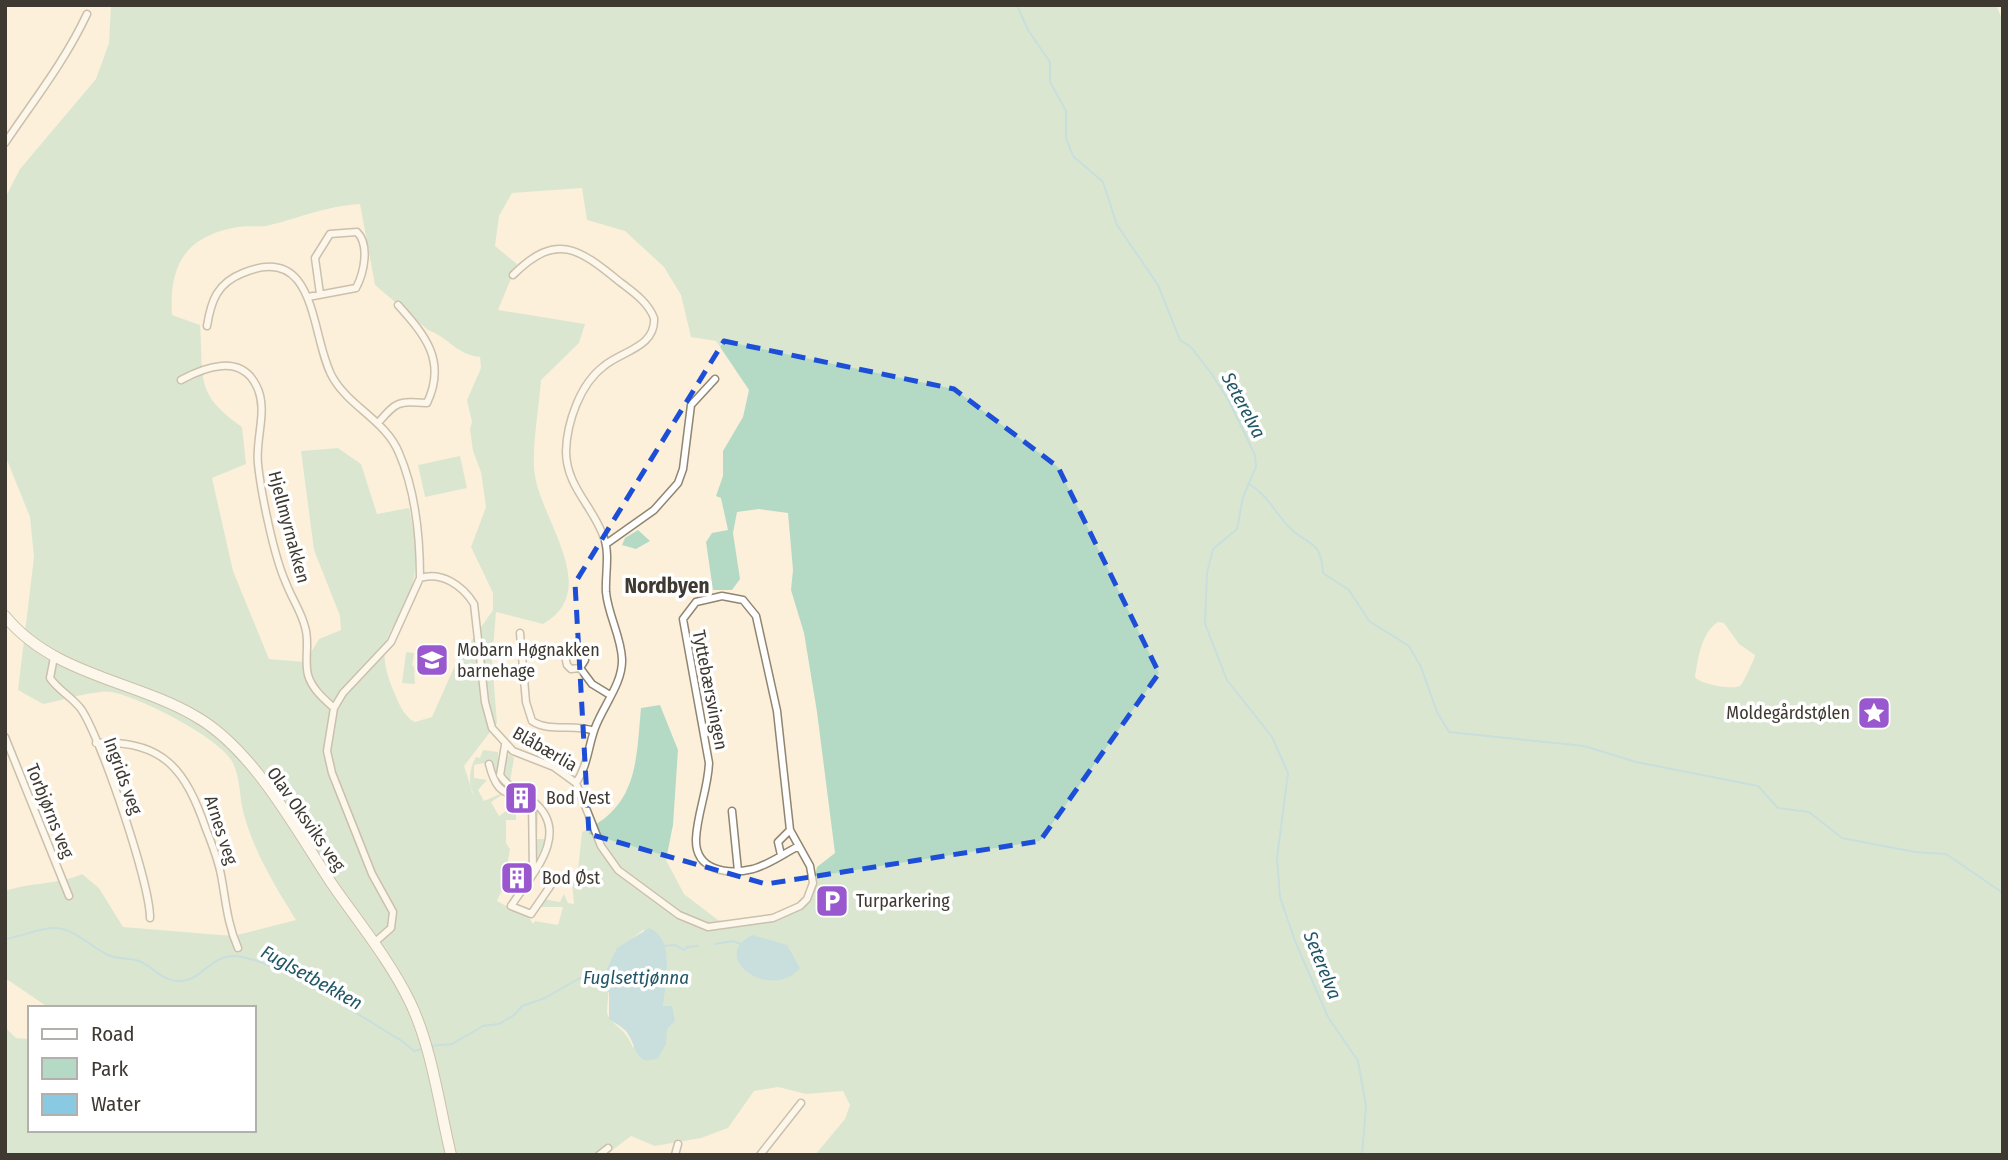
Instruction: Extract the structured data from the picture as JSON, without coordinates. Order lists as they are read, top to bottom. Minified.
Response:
{"streets":{"street":["Hjellmyrnakken","Tyttebærsvingen","Blåbærlia","Ingrids veg","Torbjørns veg","Olav Oksviks veg","Arnes veg"]},"crossings":[["Tyttebærsvingen","Blåbærlia"],["Ingrids veg","Olav Oksviks veg"],["Ingrids veg","Arnes veg"]],"districts":["Nordbyen"],"water":["Seterelva","Fuglsetbekken","Fuglsettjønna"],"places":{"school or university":["Mobarn Høgnakken barnehage"],"place":["Moldegårdstølen"],"building":["Bod Vest","Bod Øst"],"parking":["Turparkering"]},"legend":["Road","Park","Water"]}
